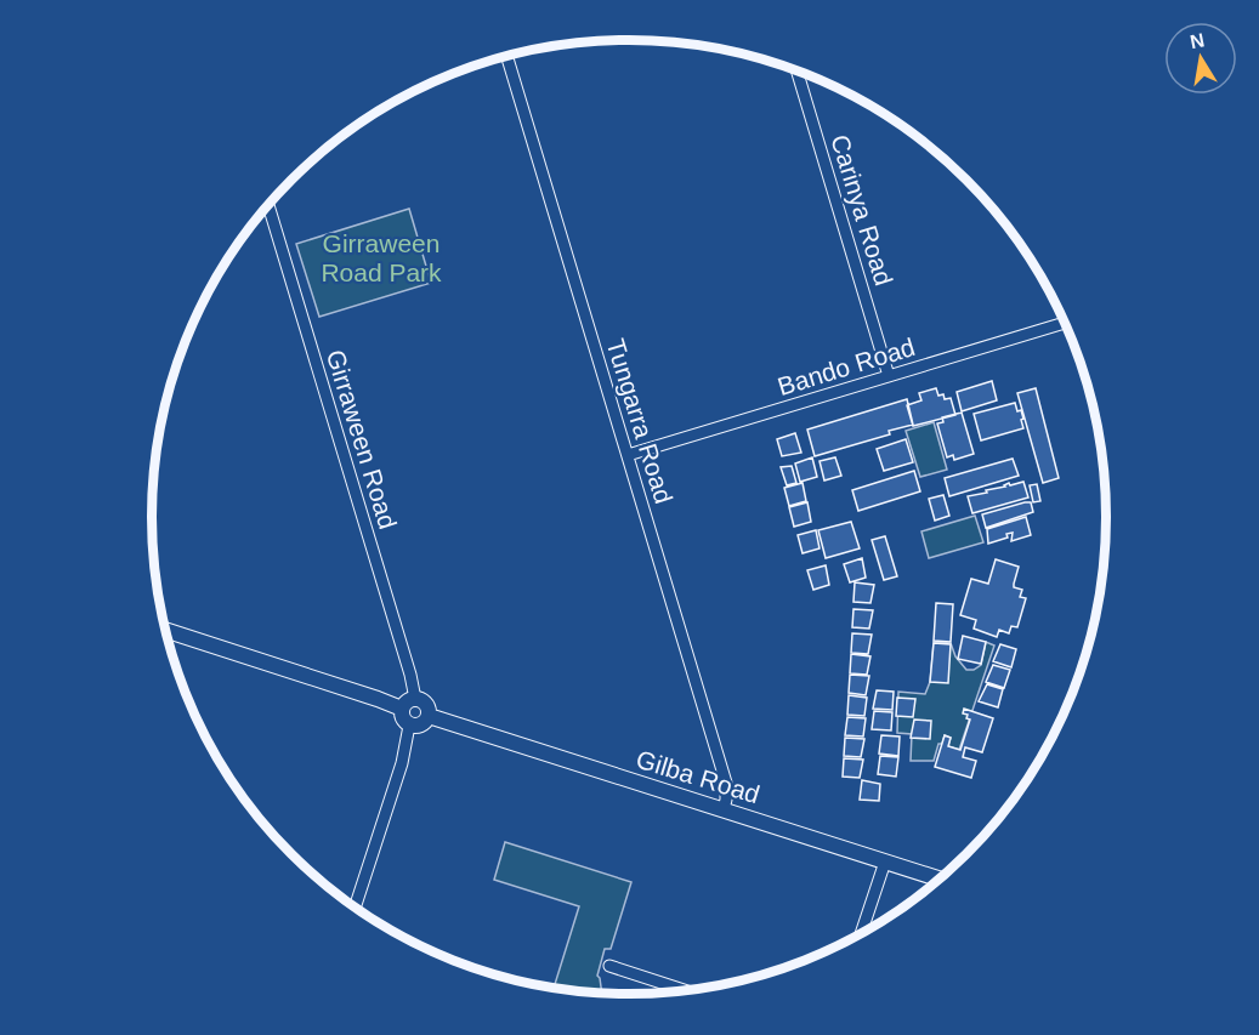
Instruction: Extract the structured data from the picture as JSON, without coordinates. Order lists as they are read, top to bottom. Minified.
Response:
{"streets":{"street":["Carinya Road","Bando Road","Tungarra Road","Girraween Road","Gilba Road"]},"crossings":[["Carinya Road","Bando Road"],["Bando Road","Tungarra Road"],["Tungarra Road","Gilba Road"],["Girraween Road","Gilba Road"]],"parks":["Girraween Road Park"],"north":"top"}
